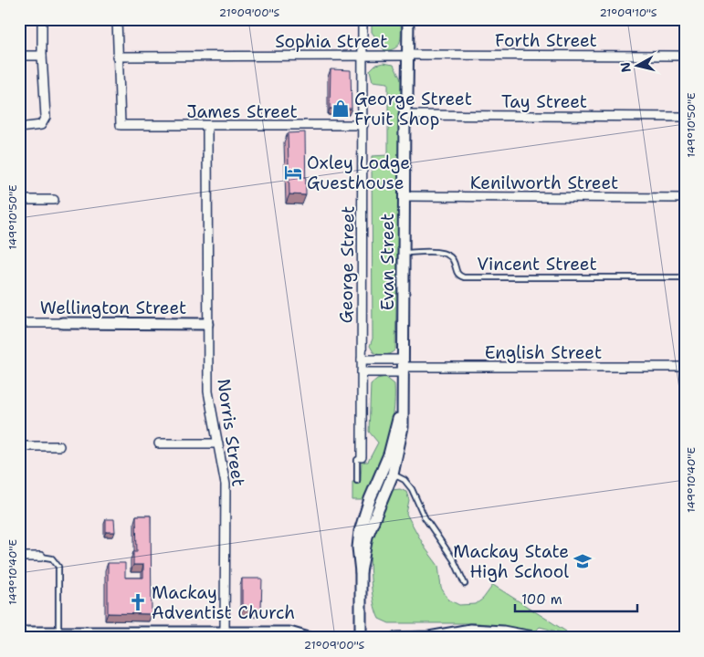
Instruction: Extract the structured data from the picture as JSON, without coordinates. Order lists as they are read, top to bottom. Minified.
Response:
{"streets":{"street":["Forth Street","Sophia Street","Tay Street","James Street","Kenilworth Street","Evan Street","George Street","Wellington Street","English Street","Norris Street"],"lane":["Vincent Street"]},"crossings":[["Forth Street","Sophia Street"],["Forth Street","Evan Street"],["Sophia Street","James Street"],["Sophia Street","Evan Street"],["Sophia Street","George Street"],["Tay Street","Evan Street"],["James Street","George Street"],["James Street","Norris Street"],["Kenilworth Street","Evan Street"],["Evan Street","Vincent Street"],["Evan Street","English Street"],["Wellington Street","Norris Street"]],"places":{"shop":["George Street Fruit Shop"],"hotel":["Oxley Lodge Guesthouse"],"school or university":["Mackay State High School"],"church":["Mackay Adventist Church"]},"scale_bar":"100 m","north":"left","coordinates":["21°09'00\"S","21°09'10\"S","149°10'50\"E","149°10'40\"E"]}
